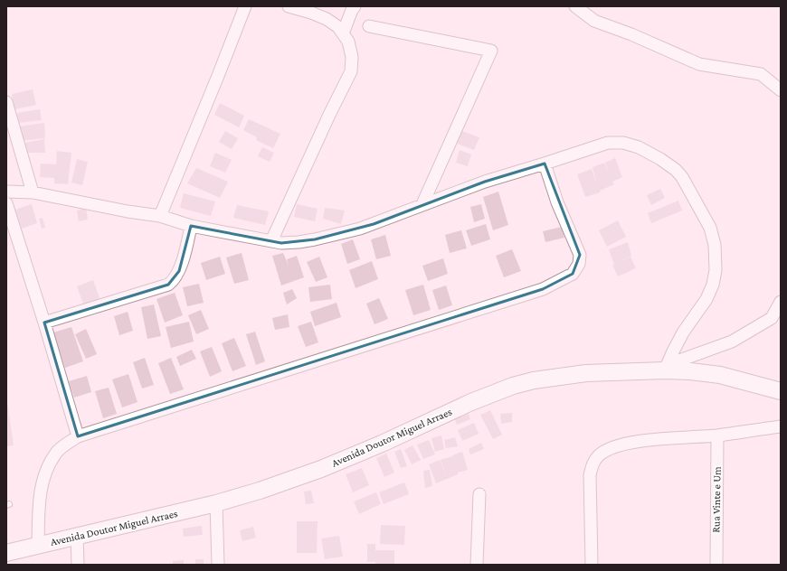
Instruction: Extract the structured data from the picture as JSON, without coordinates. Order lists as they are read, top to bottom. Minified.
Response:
{"streets":{"main road":["Avenida Doutor Miguel Arraes"],"street":["Rua Vinte e Um"]}}
